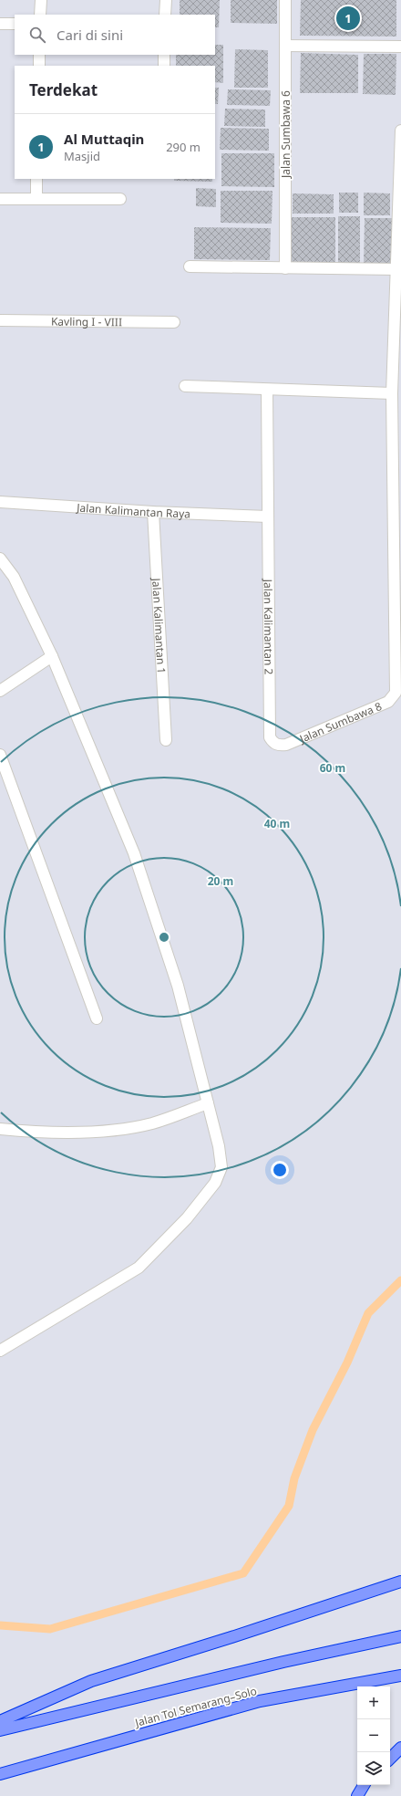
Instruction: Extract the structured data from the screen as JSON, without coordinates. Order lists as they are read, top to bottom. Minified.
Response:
{"streets":{"highway":["Jalan Tol Semarang–Solo"],"street":["Jalan Sumbawa 6","Kavling I - VIII","Jalan Kalimantan Raya","Jalan Kalimantan 1","Jalan Kalimantan 2","Jalan Sumbawa 8"]},"crossings":[["Jalan Kalimantan Raya","Jalan Kalimantan 1"],["Jalan Kalimantan Raya","Jalan Kalimantan 2"],["Jalan Kalimantan 2","Jalan Sumbawa 8"]],"page":{"pins":"1","search":"Cari di sini","heading":"Terdekat","list":[{"mark":"1","name":"Al Muttaqin","note":"Masjid","value":"290 m"}],"map_buttons":["+","−"]},"rings":["60 m","40 m","20 m"]}
